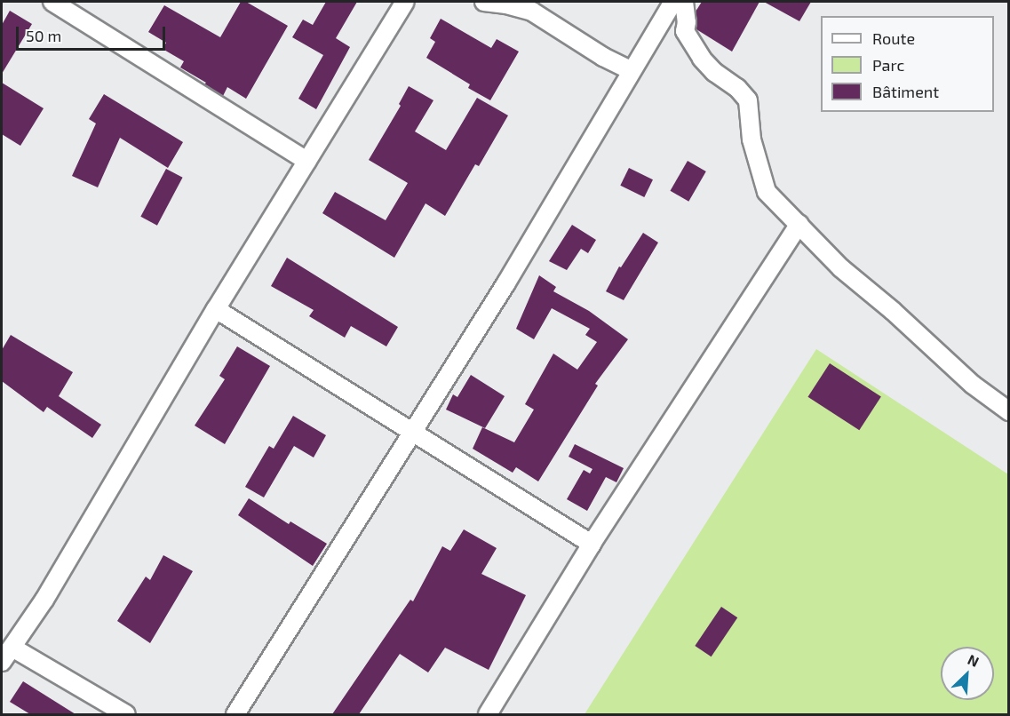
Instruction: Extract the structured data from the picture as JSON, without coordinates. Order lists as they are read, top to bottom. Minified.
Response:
{"legend":["Route","Parc","Bâtiment"],"scale_bar":"50 m","north":"top right"}
